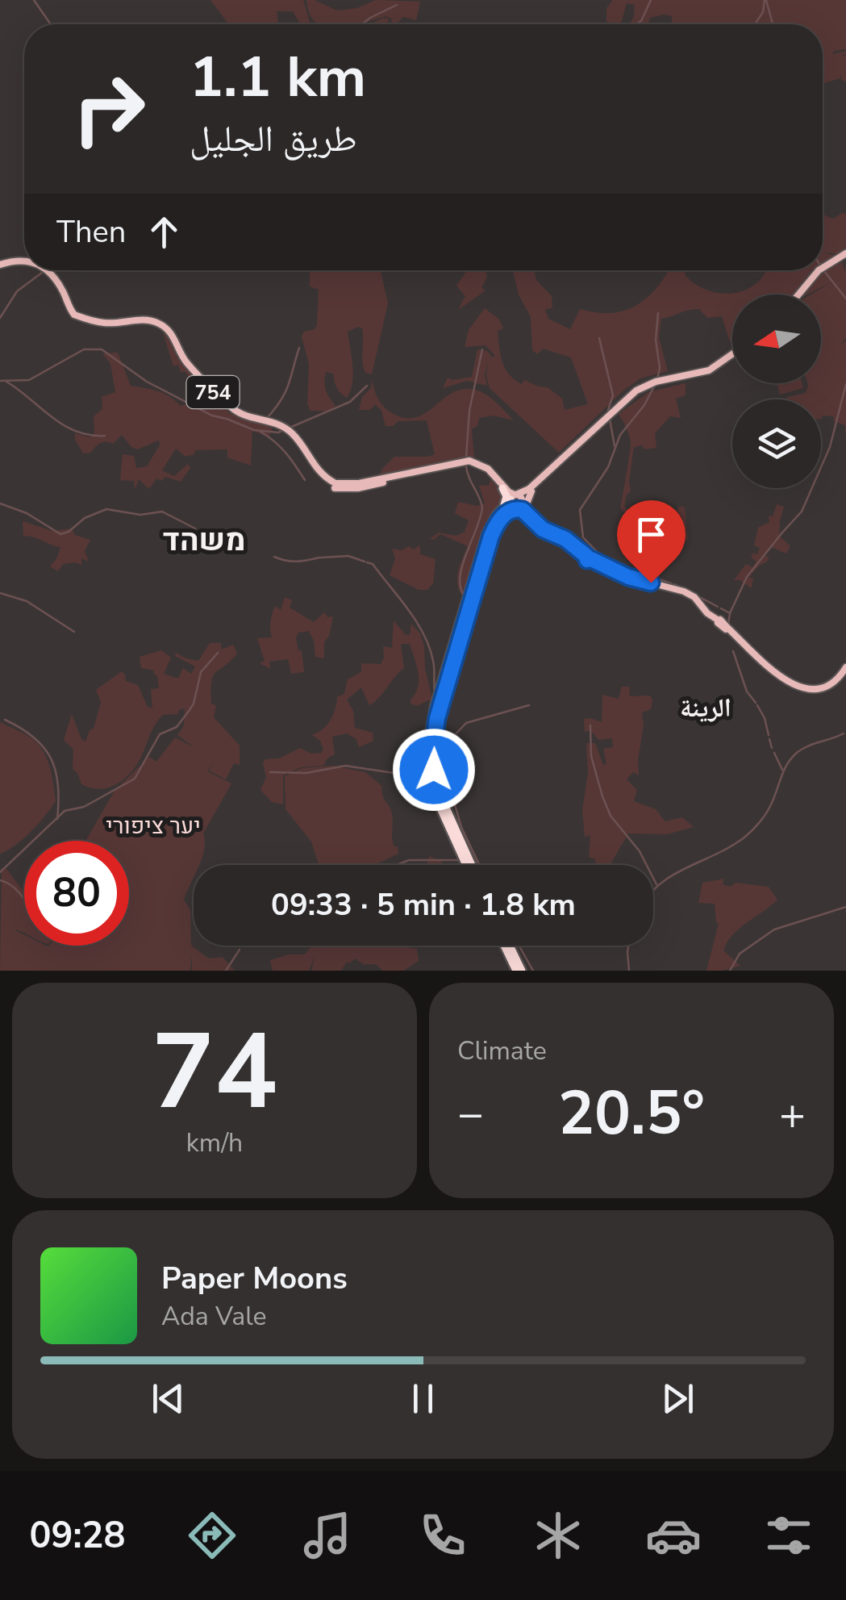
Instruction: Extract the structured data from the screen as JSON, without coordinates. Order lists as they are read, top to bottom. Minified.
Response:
{"streets":{"main road":["754"]},"districts":["משהד","الرينة"],"parks":["יער ציפורי"],"north":"left","page":{"turn":["1.1 km","طريق الجليل"],"then":"Then","limit":"80","trip":"09:33 · 5 min · 1.8 km","tile":[["74","km/h"],"Climate"],"heat":["−","20.5°","+"],"song":["Paper Moons","Ada Vale"],"tabs":"09:28"}}
